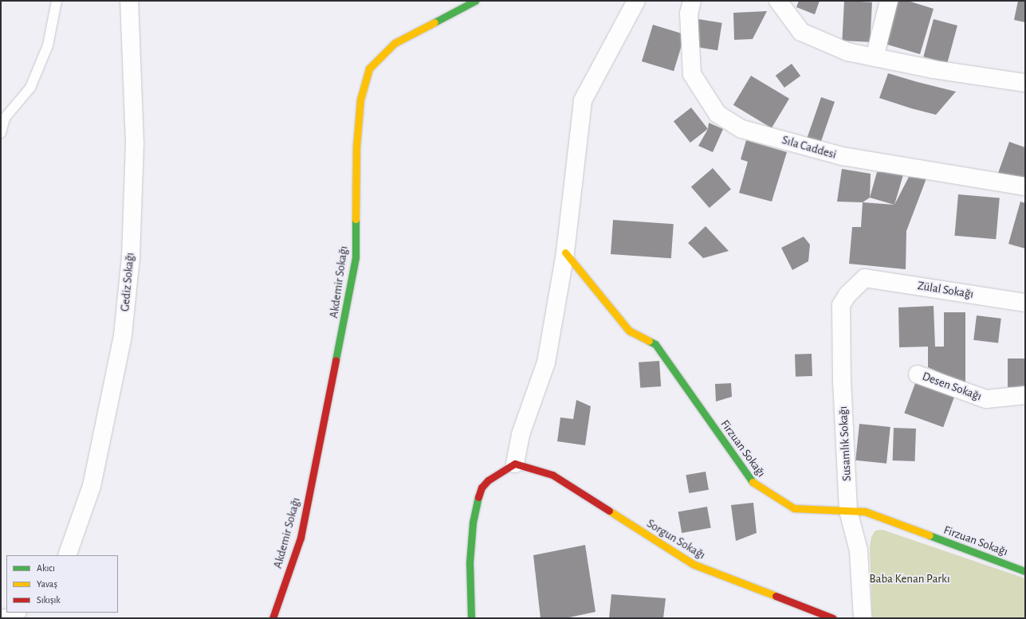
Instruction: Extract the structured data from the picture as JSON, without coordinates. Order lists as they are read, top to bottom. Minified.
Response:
{"streets":{"street":["Sıla Caddesi","Gediz Sokağı","Akdemir Sokağı","Zülal Sokağı","Desen Sokağı","Susamlık Sokağı","Firzuan Sokağı","Sorgun Sokağı"]},"crossings":[["Zülal Sokağı","Susamlık Sokağı"],["Susamlık Sokağı","Firzuan Sokağı"]],"parks":["Baba Kenan Parkı"],"legend":["Akıcı","Yavaş","Sıkışık"]}
